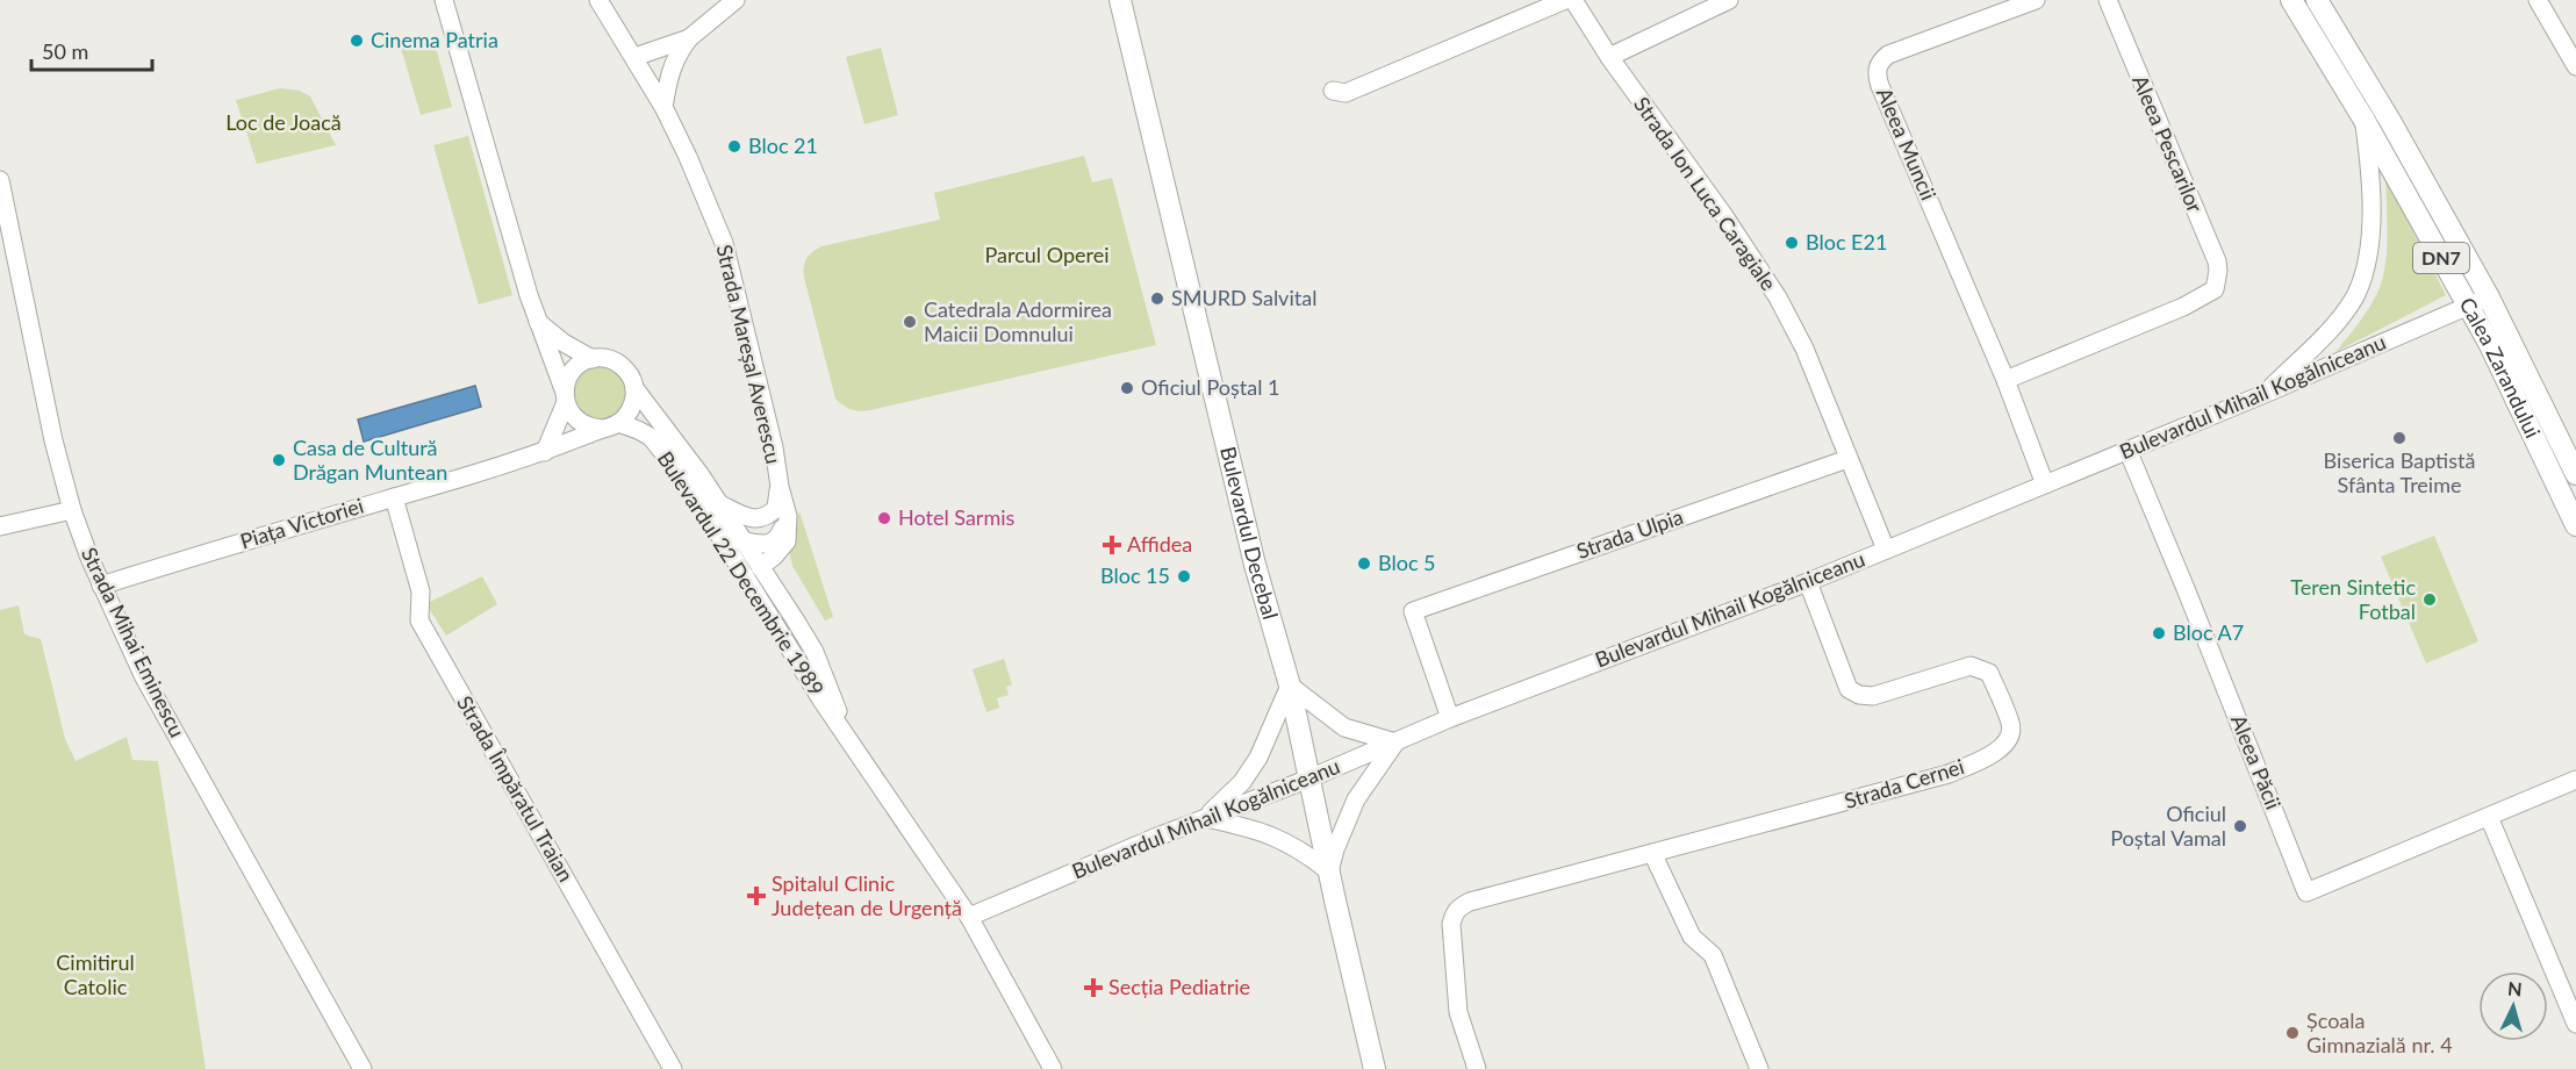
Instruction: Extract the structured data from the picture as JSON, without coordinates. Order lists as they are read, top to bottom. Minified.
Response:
{"streets":{"main road":["DN7","Calea Zarandului","Bulevardul Decebal"],"street":["Aleea Muncii","Aleea Pescarilor","Strada Ion Luca Caragiale","Strada Mareșal Averescu","Bulevardul Mihail Kogălniceanu","Piața Victoriei","Strada Ulpia","Bulevardul 22 Decembrie 1989","Strada Mihai Eminescu","Aleea Păcii","Strada Cernei","Strada Împăratul Traian"]},"crossings":[["Aleea Muncii","Aleea Pescarilor"],["Aleea Muncii","Bulevardul Mihail Kogălniceanu"],["Strada Ion Luca Caragiale","Bulevardul Mihail Kogălniceanu"],["Strada Ion Luca Caragiale","Strada Ulpia"],["Strada Mareșal Averescu","Bulevardul 22 Decembrie 1989"],["Calea Zarandului","Bulevardul Mihail Kogălniceanu"],["Bulevardul Mihail Kogălniceanu","Bulevardul Decebal"],["Bulevardul Mihail Kogălniceanu","Strada Ulpia"],["Bulevardul Mihail Kogălniceanu","Bulevardul 22 Decembrie 1989"],["Bulevardul Mihail Kogălniceanu","Aleea Păcii"],["Bulevardul Mihail Kogălniceanu","Strada Cernei"],["Piața Victoriei","Bulevardul 22 Decembrie 1989"],["Piața Victoriei","Strada Mihai Eminescu"],["Piața Victoriei","Strada Împăratul Traian"]],"parks":["Loc de Joacă","Parcul Operei","Cimitirul Catolic"],"places":{"other":["Cinema Patria","Bloc 21","Bloc E21","SMURD Salvital","Catedrala Adormirea Maicii Domnului","Oficiul Poștal 1","Biserica Baptistă Sfânta Treime","Casa de Cultură Drăgan Muntean","Hotel Sarmis","Bloc 5","Bloc 15","Teren Sintetic Fotbal","Bloc A7","Oficiul Poștal Vamal","Școala Gimnazială nr. 4"],"health":["Affidea","Spitalul Clinic Județean de Urgență","Secția Pediatrie"]},"scale_bar":"50 m","north":"top"}
